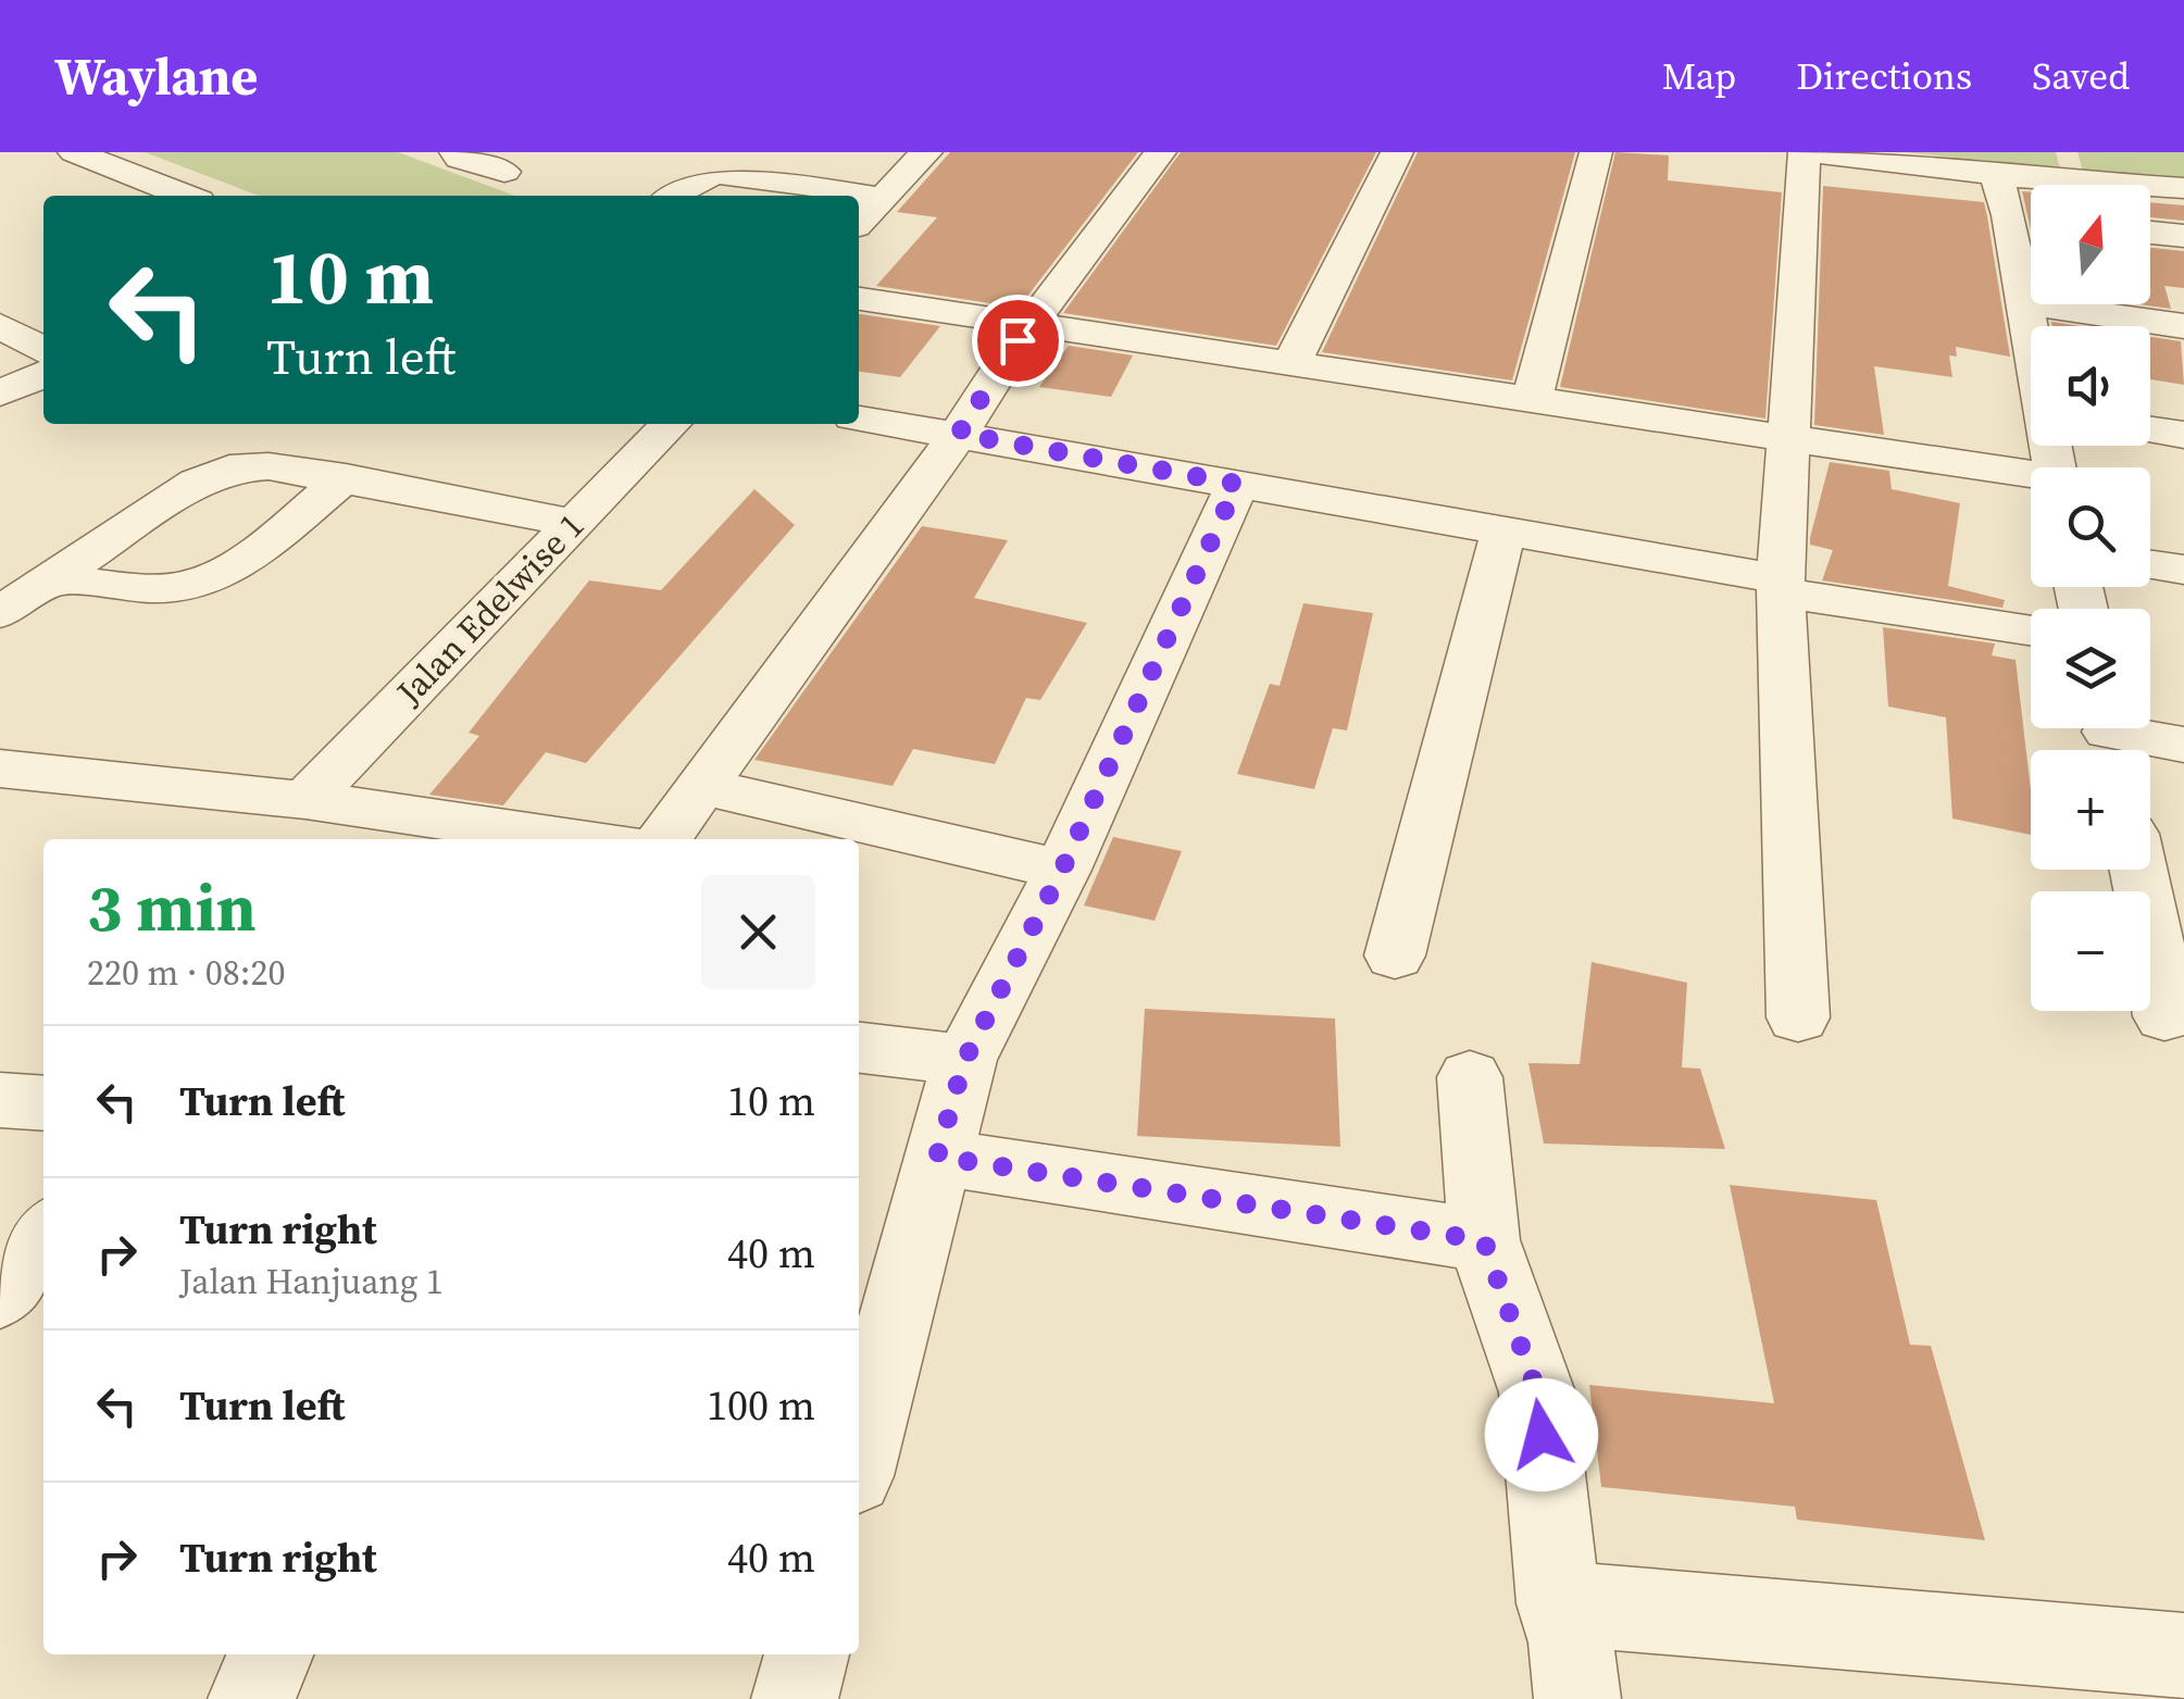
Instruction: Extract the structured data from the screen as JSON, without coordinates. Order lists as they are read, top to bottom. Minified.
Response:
{"streets":{"street":["Jalan Edelwise 1"]},"north":"top","page":{"header":"Waylane","nav":["Map","Directions","Saved"],"map_buttons":["+","−"],"turn":["10 m","Turn left"],"heading":["3 min","220 m · 08:20"],"list":[{"name":"Turn left","value":"10 m"},{"name":"Turn right","note":"Jalan Hanjuang 1","value":"40 m"},{"name":"Turn left","value":"100 m"},{"name":"Turn right","value":"40 m"}]}}
